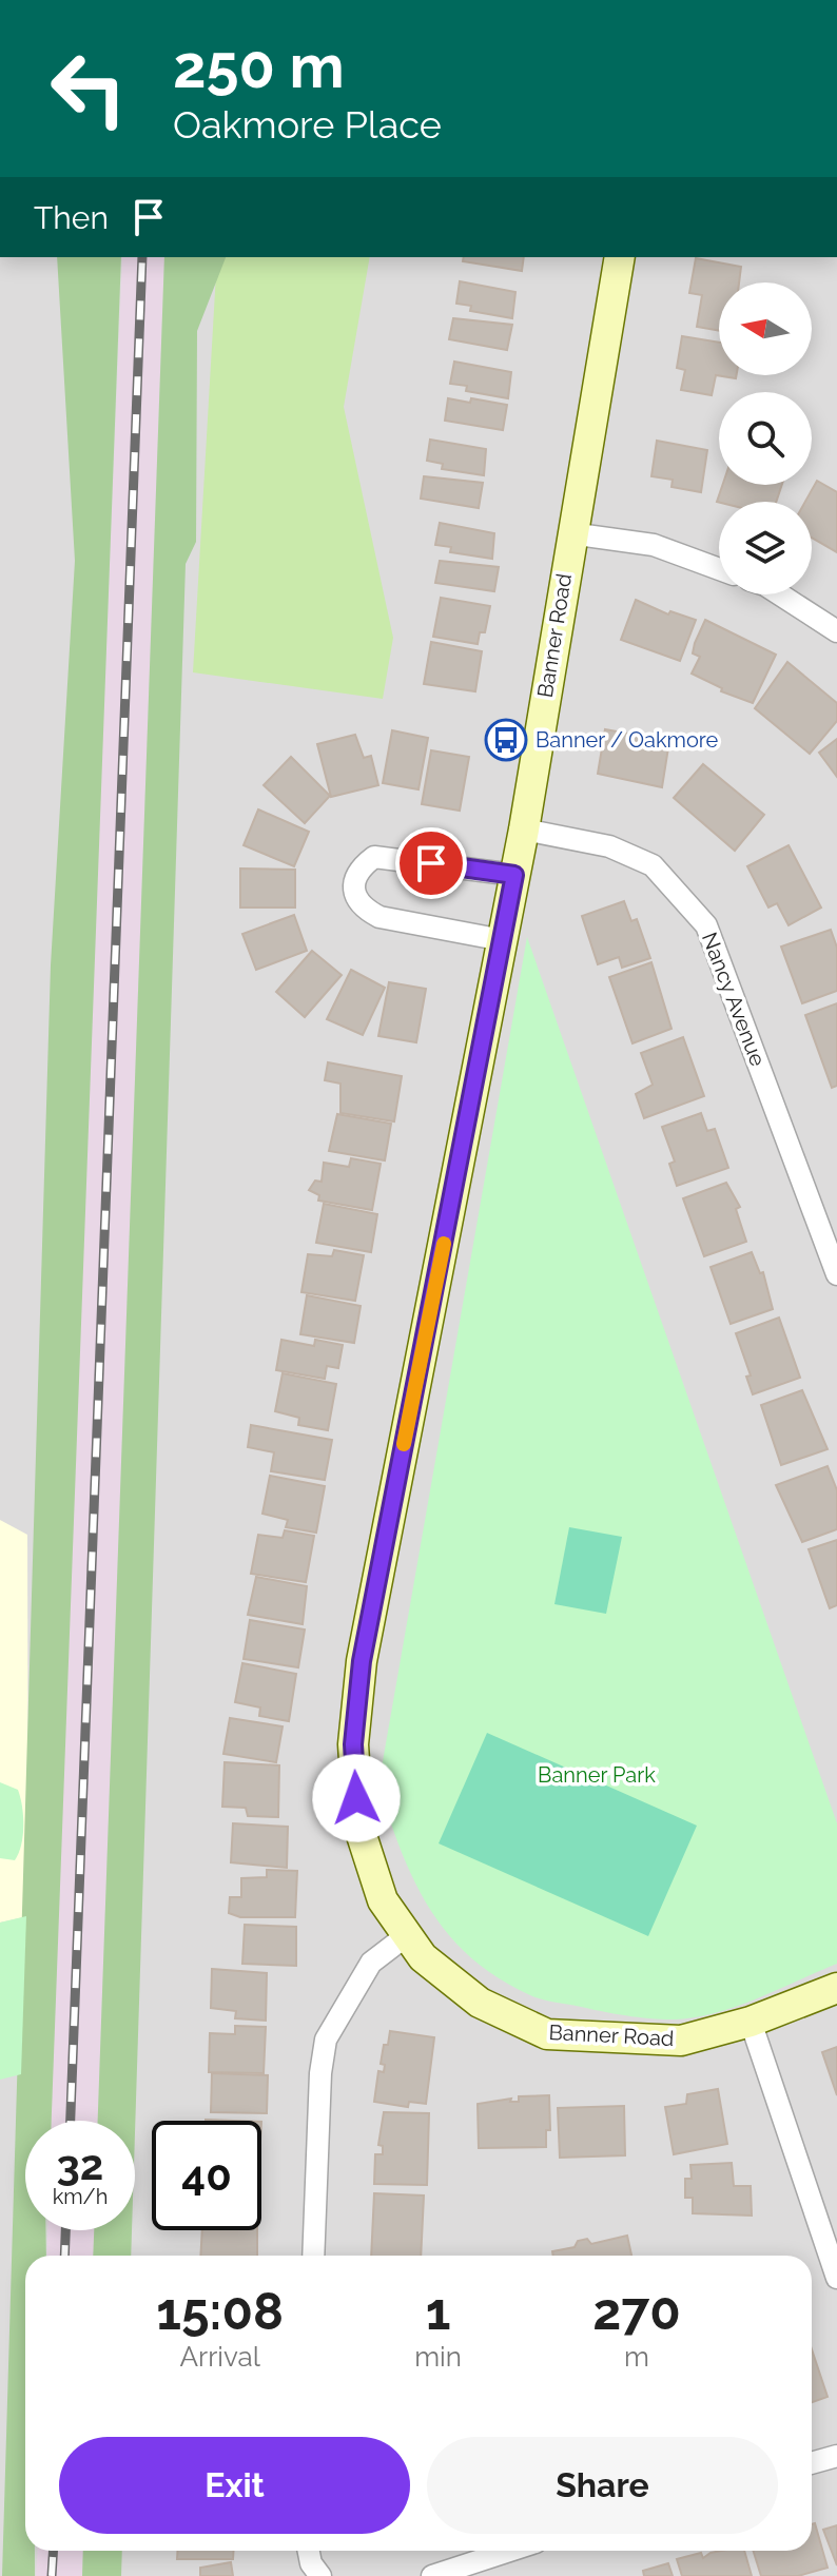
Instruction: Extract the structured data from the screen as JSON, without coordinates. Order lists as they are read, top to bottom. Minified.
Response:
{"streets":{"street":["Banner Road","Nancy Avenue"]},"crossings":[["Banner Road","Nancy Avenue"]],"parks":["Banner Park"],"places":{"bus stop":["Banner / Oakmore"]},"north":"left","page":{"turn":["250 m","Oakmore Place"],"then":"Then","speed":"32 km/h","limit":"40","eta":["15:08","Arrival","1","min","270","m"],"buttons":["Exit","Share"]}}
